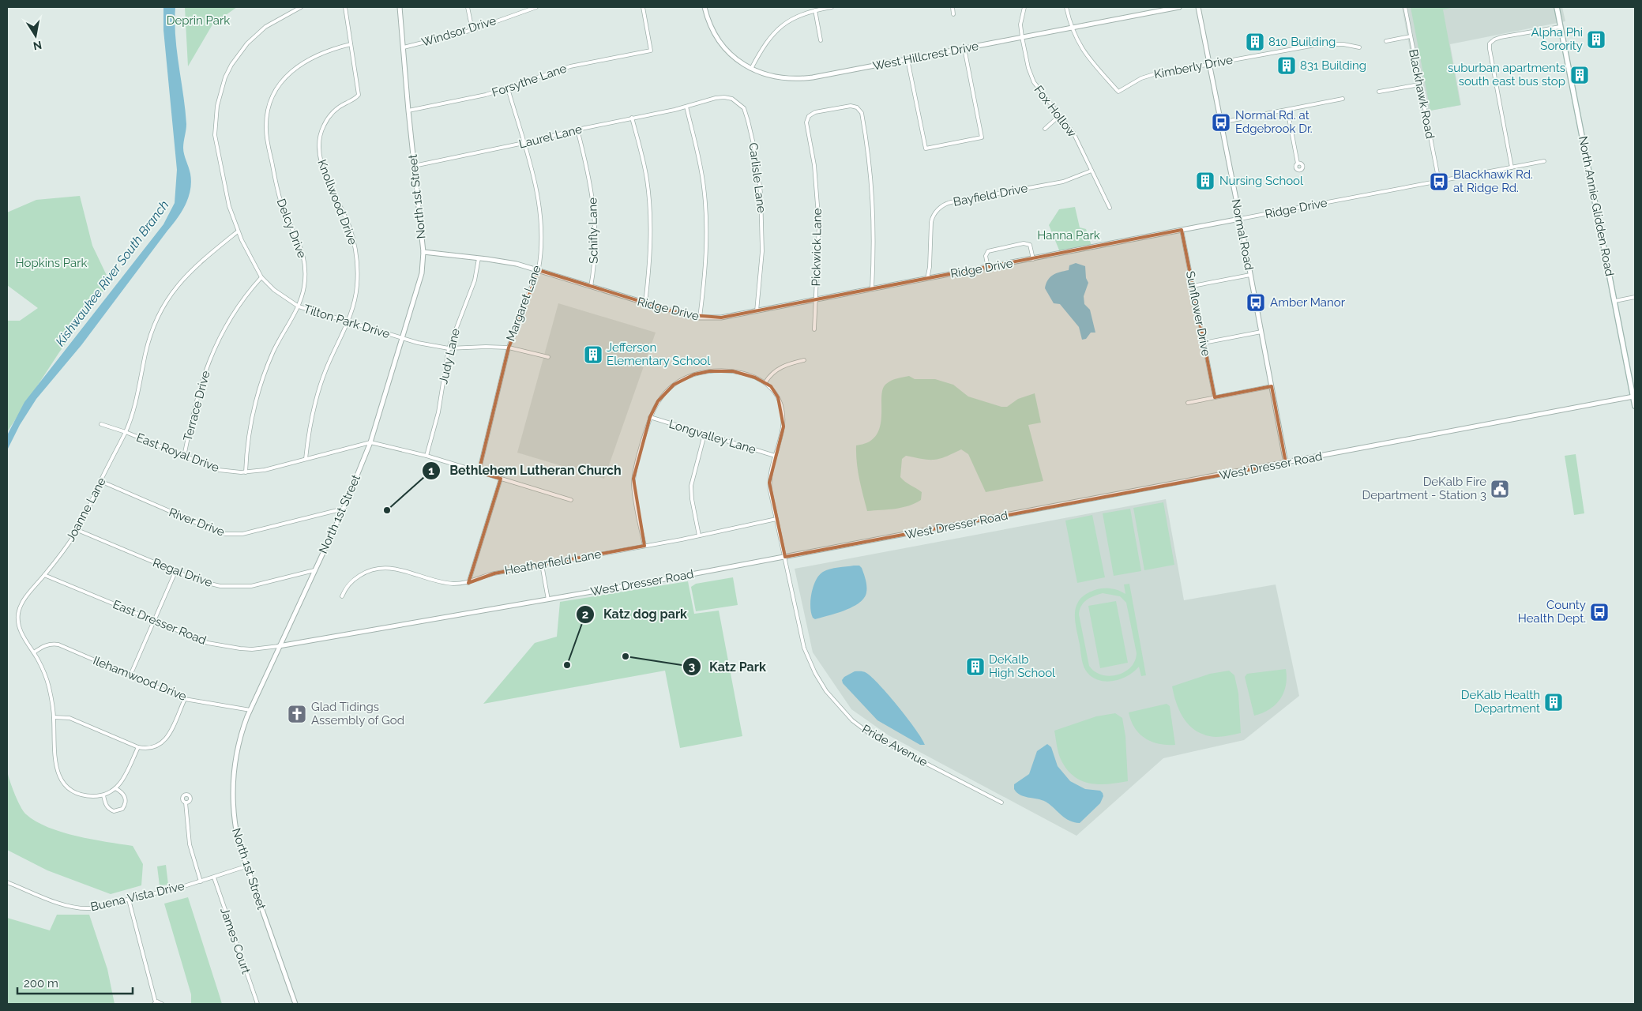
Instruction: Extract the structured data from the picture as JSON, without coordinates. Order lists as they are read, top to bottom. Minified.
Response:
{"streets":{"main road":["North Annie Glidden Road"],"street":["Windsor Drive","West Hillcrest Drive","Kimberly Drive","Forsythe Lane","Blackhawk Road","Fox Hollow","Laurel Lane","Carlisle Lane","Bayfield Drive","North 1st Street","Knollwood Drive","Ridge Drive","Delcy Drive","Schifly Lane","Normal Road","Pickwick Lane","Margaret Lane","Sunflower Drive","Tilton Park Drive","Judy Lane","Terrace Drive","Longvalley Lane","East Royal Drive","West Dresser Road","Joanne Lane","River Drive","Heatherfield Lane","Regal Drive","East Dresser Road","Ilehamwood Drive","Pride Avenue","Buena Vista Drive","James Court"]},"crossings":[["Windsor Drive","North 1st Street"],["West Hillcrest Drive","Kimberly Drive"],["West Hillcrest Drive","Fox Hollow"],["Kimberly Drive","Normal Road"],["Forsythe Lane","North 1st Street"],["Forsythe Lane","Margaret Lane"],["Blackhawk Road","Ridge Drive"],["Fox Hollow","Bayfield Drive"],["Laurel Lane","Carlisle Lane"],["Laurel Lane","North 1st Street"],["Laurel Lane","Schifly Lane"],["Laurel Lane","Margaret Lane"],["Carlisle Lane","Ridge Drive"],["Bayfield Drive","Ridge Drive"],["North 1st Street","Ridge Drive"],["North 1st Street","Tilton Park Drive"],["North 1st Street","East Royal Drive"],["North 1st Street","West Dresser Road"],["North 1st Street","River Drive"],["North 1st Street","Regal Drive"],["North 1st Street","East Dresser Road"],["North 1st Street","Ilehamwood Drive"],["North 1st Street","Buena Vista Drive"],["Knollwood Drive","Delcy Drive"],["Knollwood Drive","Tilton Park Drive"],["Knollwood Drive","East Royal Drive"],["North Annie Glidden Road","West Dresser Road"],["Ridge Drive","Schifly Lane"],["Ridge Drive","Normal Road"],["Ridge Drive","Pickwick Lane"],["Ridge Drive","Margaret Lane"],["Ridge Drive","Sunflower Drive"],["Ridge Drive","Judy Lane"],["Delcy Drive","Tilton Park Drive"],["Delcy Drive","East Royal Drive"],["Normal Road","West Dresser Road"],["Margaret Lane","Tilton Park Drive"],["Tilton Park Drive","Judy Lane"],["Tilton Park Drive","Terrace Drive"],["Tilton Park Drive","Joanne Lane"],["Terrace Drive","East Royal Drive"],["Longvalley Lane","Pride Avenue"],["East Royal Drive","Joanne Lane"],["West Dresser Road","East Dresser Road"],["West Dresser Road","Pride Avenue"],["Joanne Lane","River Drive"],["Joanne Lane","Regal Drive"],["Joanne Lane","East Dresser Road"],["Joanne Lane","Ilehamwood Drive"],["Heatherfield Lane","Pride Avenue"],["Buena Vista Drive","James Court"]],"water":["Kishwaukee River South Branch"],"parks":["Deprin Park","Hanna Park","Hopkins Park"],"places":{"building":["Alpha Phi Sorority","810 Building","831 Building","suburban apartments south east bus stop","Nursing School","Jefferson Elementary School","DeKalb High School","DeKalb Health Department"],"bus stop":["Normal Rd. at Edgebrook Dr.","Blackhawk Rd. at Ridge Rd.","Amber Manor","County Health Dept."],"public building":["DeKalb Fire Department - Station 3"],"other":["Bethlehem Lutheran Church","Katz Park","Katz dog park"],"church":["Glad Tidings Assembly of God"]},"scale_bar":"200 m","north":"bottom"}
